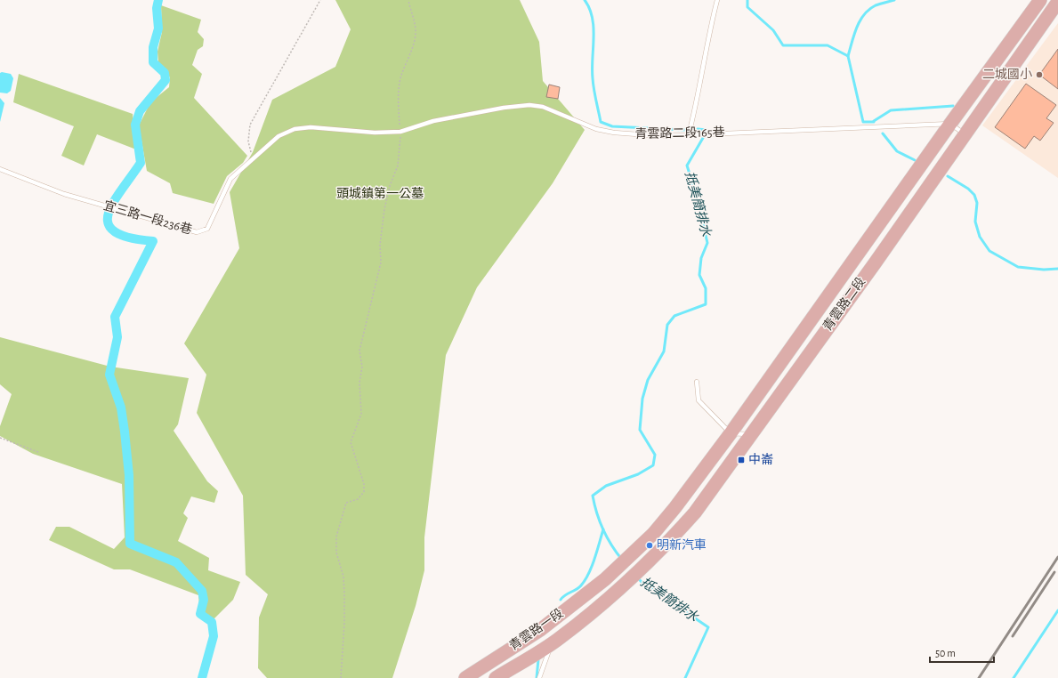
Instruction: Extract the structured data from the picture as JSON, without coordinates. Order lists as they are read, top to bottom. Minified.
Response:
{"streets":{"main road":["青雲路二段","青雲路一段"],"lane":["青雲路二段165巷","宜三路一段236巷"]},"crossings":[["青雲路二段165巷","宜三路一段236巷"],["青雲路二段165巷","青雲路二段"],["青雲路二段","青雲路一段"]],"water":["抵美簡排水"],"parks":["頭城鎮第一公墓"],"places":{"other":["二城國小","明新汽車"],"transit":["中崙"]},"scale_bar":"50 m"}
